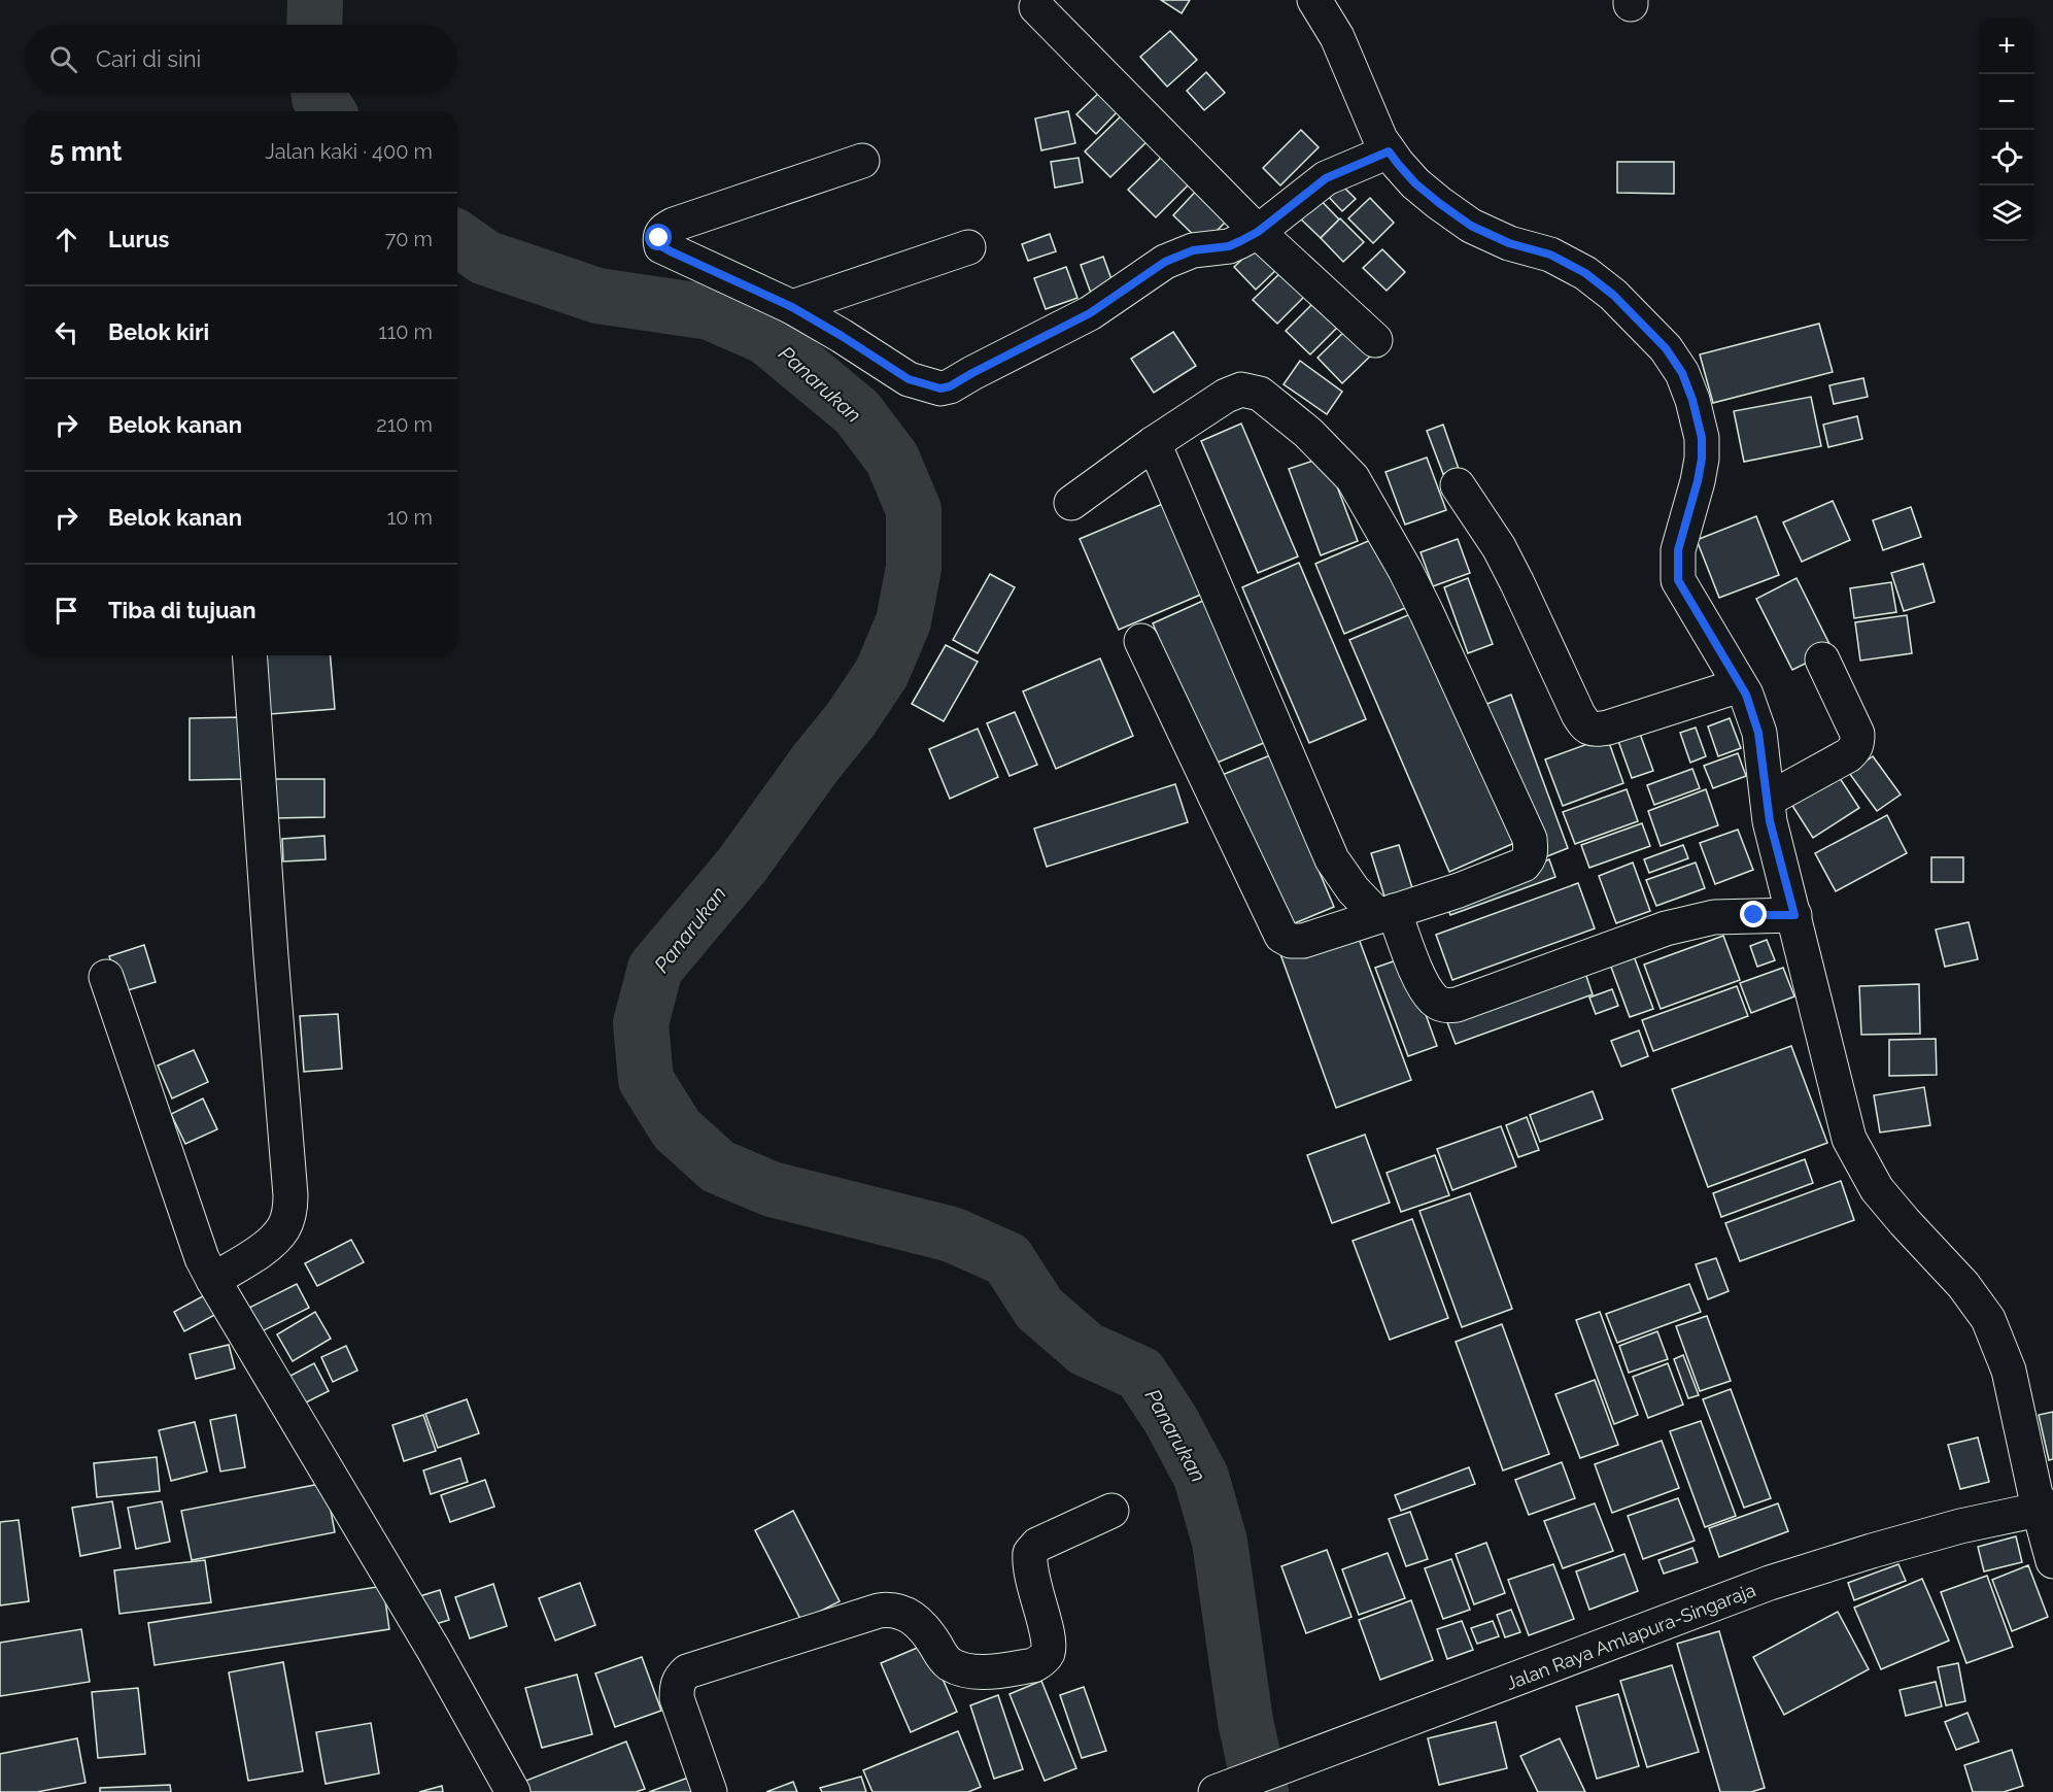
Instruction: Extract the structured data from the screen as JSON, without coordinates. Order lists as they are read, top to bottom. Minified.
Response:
{"streets":{"main road":["Jalan Raya Amlapura-Singaraja"]},"water":["Panarukan"],"page":{"map_buttons":["+","−"],"search":"Cari di sini","heading":["5 mnt","Jalan kaki · 400 m"],"list":[["Lurus","70 m"],["Belok kiri","110 m"],["Belok kanan","210 m"],["Belok kanan","10 m"],"Tiba di tujuan"]}}
